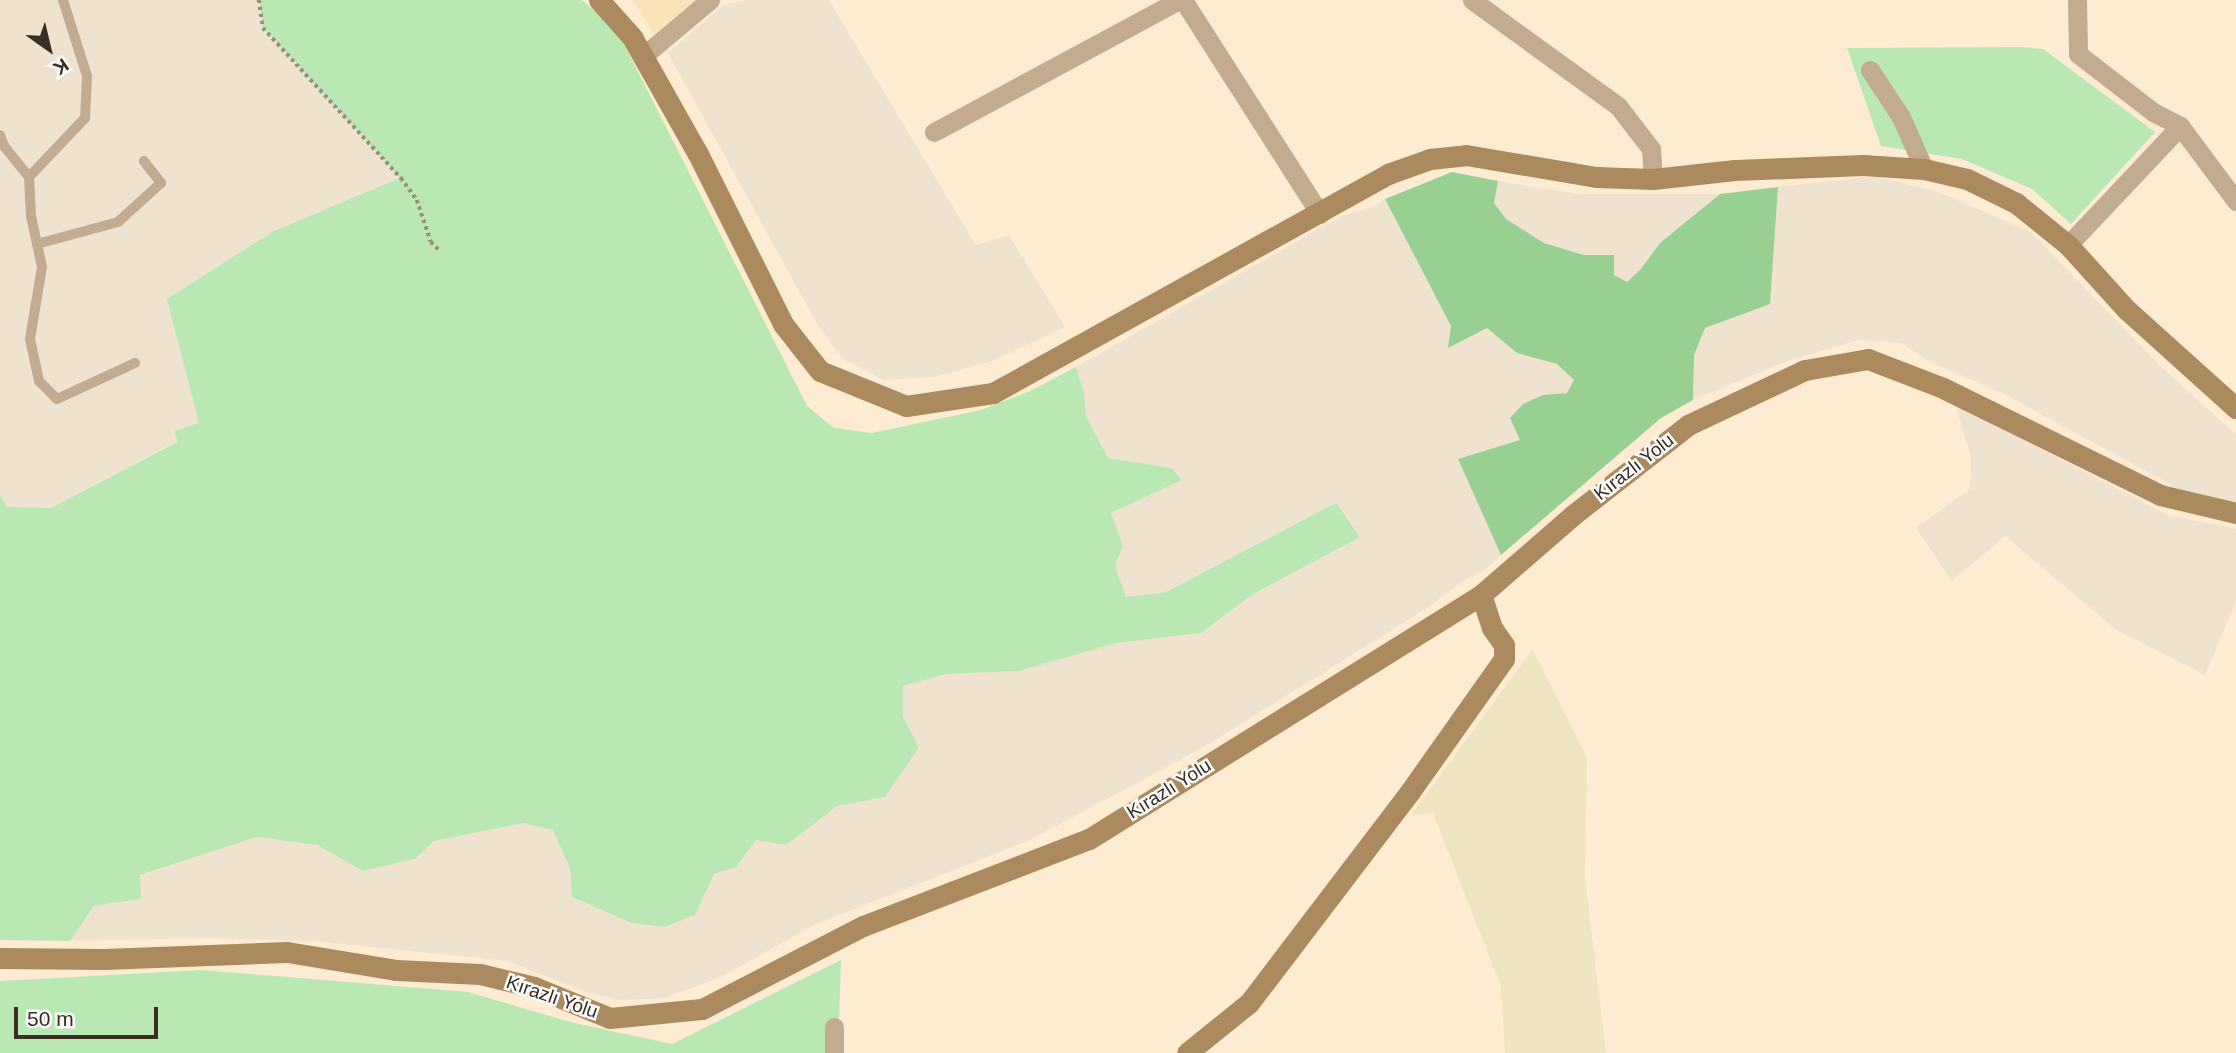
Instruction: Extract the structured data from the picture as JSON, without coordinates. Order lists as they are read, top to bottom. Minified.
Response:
{"streets":{"street":["Kırazlı Yolu"]},"scale_bar":"50 m","north":"bottom right"}
